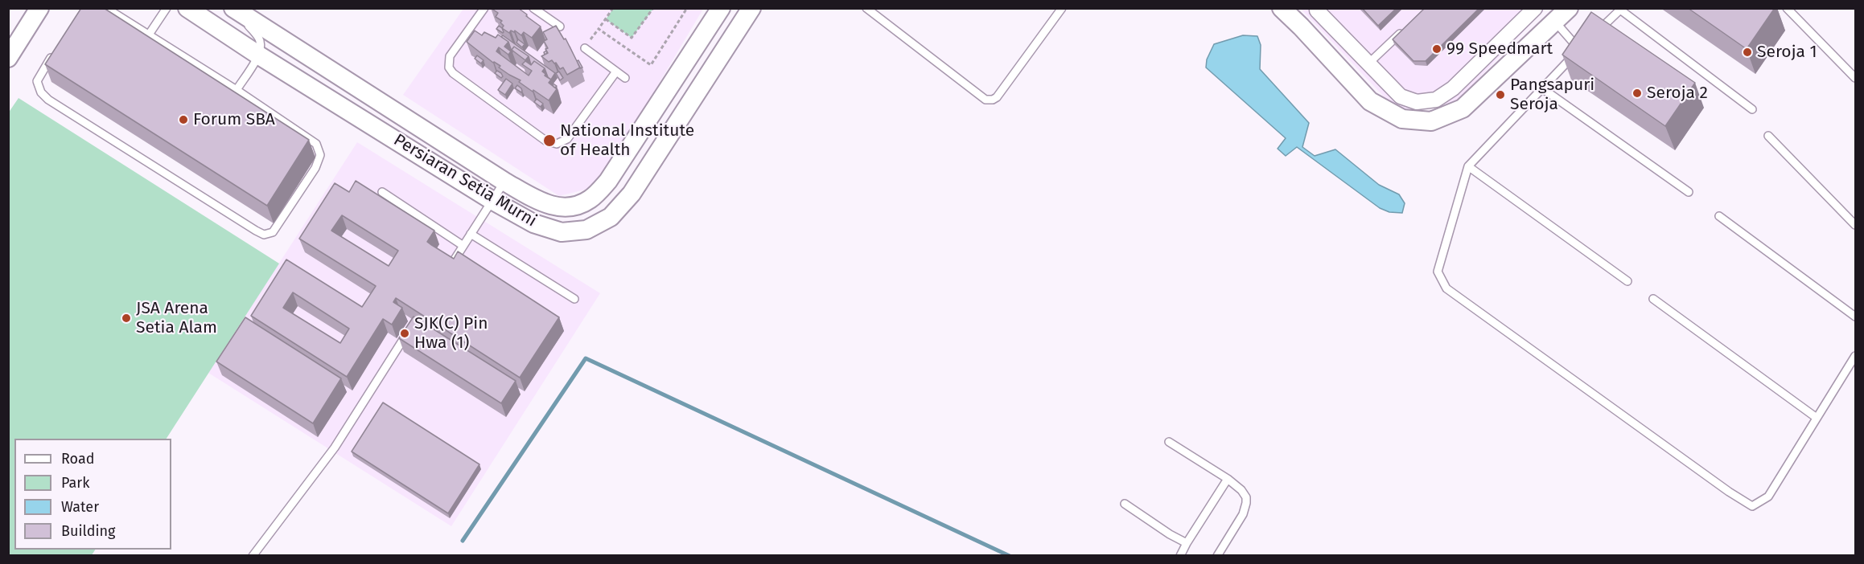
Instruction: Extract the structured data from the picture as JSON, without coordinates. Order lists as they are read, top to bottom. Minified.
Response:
{"streets":{"street":["Persiaran Setia Murni"]},"places":["99 Speedmart","Seroja 1","Seroja 2","Pangsapuri Seroja","Forum SBA","National Institute of Health","JSA Arena Setia Alam","SJK(C) Pin Hwa (1)"],"legend":["Road","Park","Water","Building"]}
